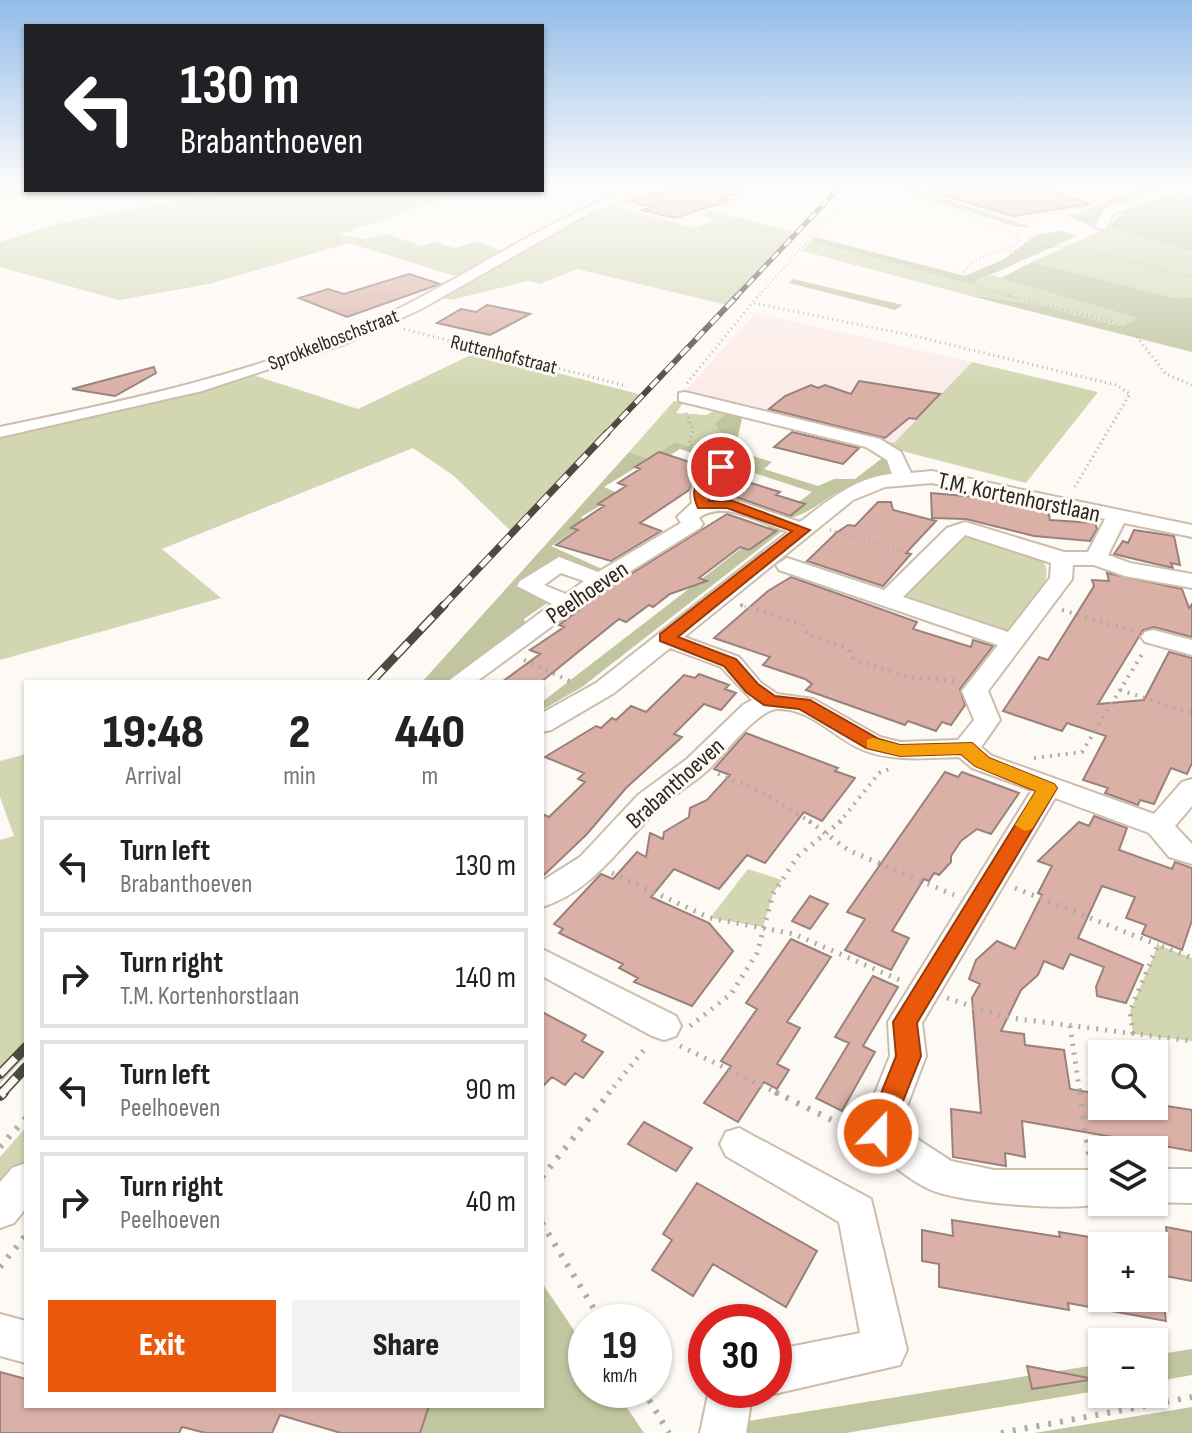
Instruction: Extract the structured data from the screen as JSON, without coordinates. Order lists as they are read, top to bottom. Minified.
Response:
{"streets":{"street":["Sprokkelboschstraat","T.M. Kortenhorstlaan","Peelhoeven","Brabanthoeven"],"path":["Ruttenhofstraat"]},"crossings":[["Sprokkelboschstraat","Ruttenhofstraat"]],"page":{"turn":["130 m","Brabanthoeven"],"eta":["19:48","Arrival","2","min","440","m"],"list":[{"name":"Turn left","note":"Brabanthoeven","value":"130 m"},{"name":"Turn right","note":"T.M. Kortenhorstlaan","value":"140 m"},{"name":"Turn left","note":"Peelhoeven","value":"90 m"},{"name":"Turn right","note":"Peelhoeven","value":"40 m"}],"map_buttons":["+","−"],"buttons":["Exit","Share"],"speed":"19 km/h","limit":"30"}}
